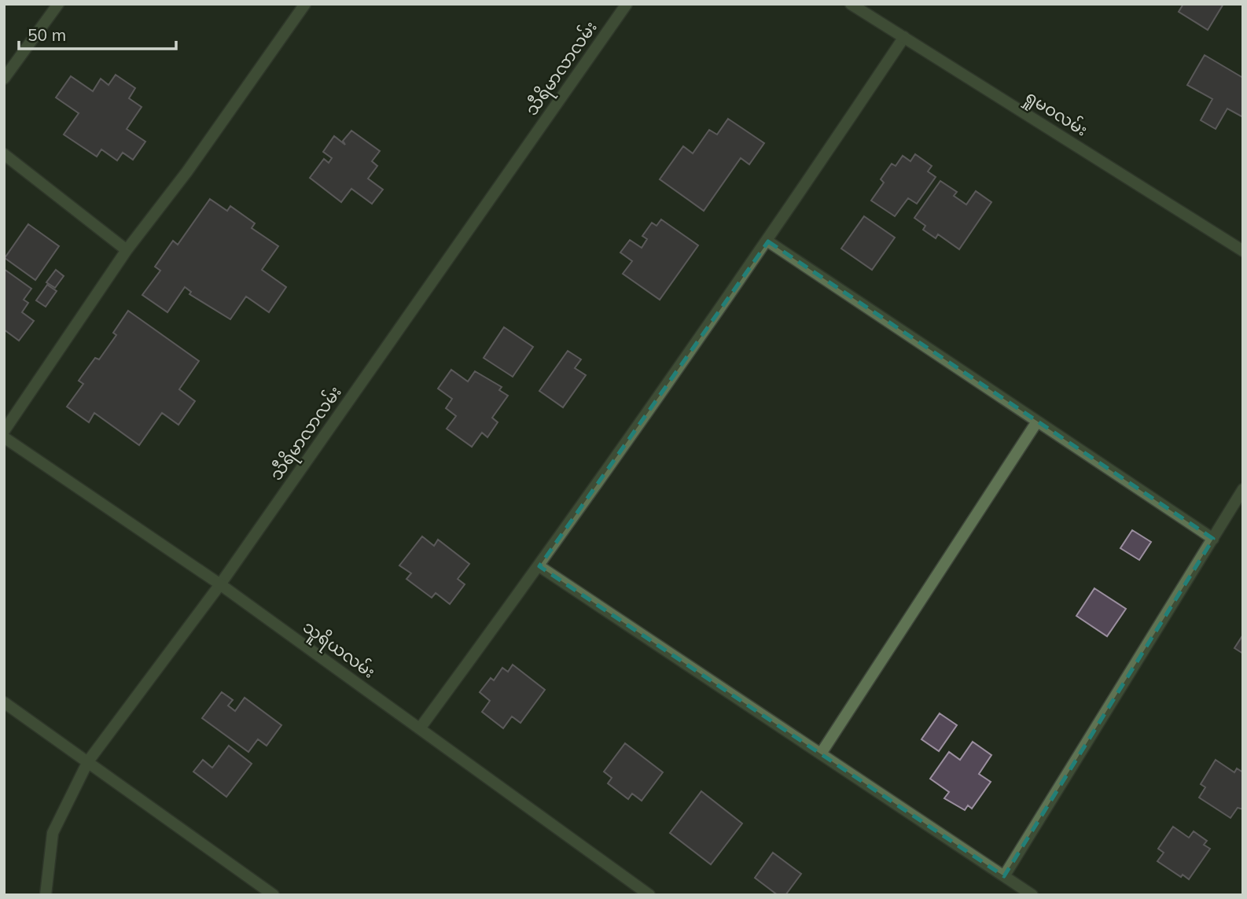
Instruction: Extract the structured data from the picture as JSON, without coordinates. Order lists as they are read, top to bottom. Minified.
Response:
{"streets":{"street":["သီရိမာလာလမ်း","ရှုမဝလမ်း","သူရိယလမ်း"]},"crossings":[["သီရိမာလာလမ်း","သူရိယလမ်း"]],"scale_bar":"50 m"}
